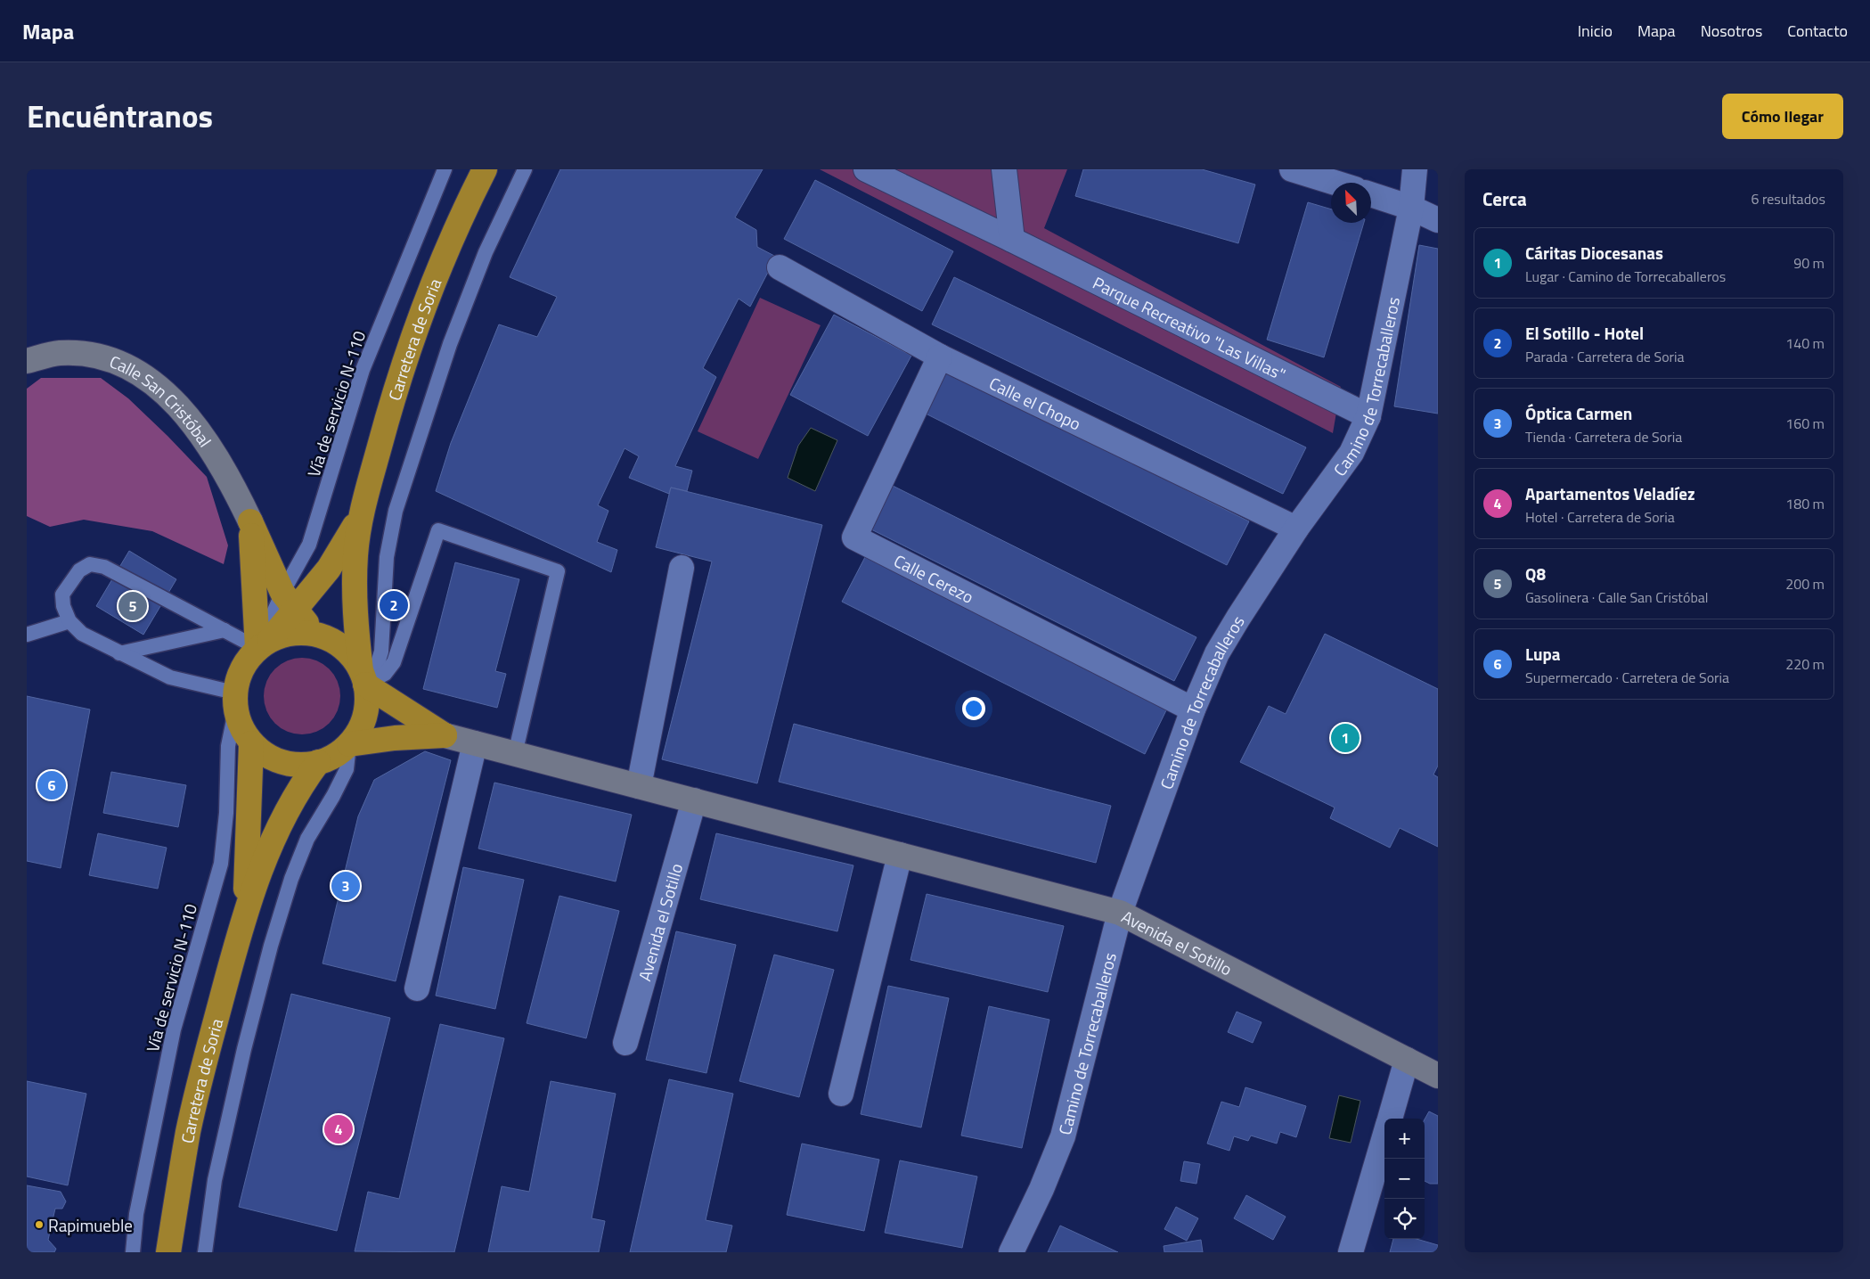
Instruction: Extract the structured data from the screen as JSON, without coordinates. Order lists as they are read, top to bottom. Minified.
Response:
{"streets":{"highway":["Carretera de Soria","Calle San Cristóbal","Avenida el Sotillo"],"street":["Parque Recreativo \"Las Villas\"","Camino de Torrecaballeros","Calle el Chopo","Calle Cerezo"],"lane":["Vía de servicio N-110"]},"crossings":[["Parque Recreativo \"Las Villas\"","Camino de Torrecaballeros"],["Carretera de Soria","Vía de servicio N-110"],["Carretera de Soria","Calle San Cristóbal"],["Carretera de Soria","Avenida el Sotillo"],["Camino de Torrecaballeros","Calle el Chopo"],["Camino de Torrecaballeros","Calle Cerezo"],["Camino de Torrecaballeros","Avenida el Sotillo"],["Calle el Chopo","Calle Cerezo"],["Vía de servicio N-110","Calle San Cristóbal"],["Vía de servicio N-110","Avenida el Sotillo"],["Calle San Cristóbal","Avenida el Sotillo"]],"places":["Rapimueble"],"north":"top left","page":{"header":"Mapa","nav":["Inicio","Mapa","Nosotros","Contacto"],"title":"Encuéntranos","buttons":"Cómo llegar","heading":["Cerca","6 resultados"],"list":[{"mark":"1","name":"Cáritas Diocesanas","note":"Lugar · Camino de Torrecaballeros","value":"90 m"},{"mark":"2","name":"El Sotillo - Hotel","note":"Parada · Carretera de Soria","value":"140 m"},{"mark":"3","name":"Óptica Carmen","note":"Tienda · Carretera de Soria","value":"160 m"},{"mark":"4","name":"Apartamentos Veladíez","note":"Hotel · Carretera de Soria","value":"180 m"},{"mark":"5","name":"Q8","note":"Gasolinera · Calle San Cristóbal","value":"200 m"},{"mark":"6","name":"Lupa","note":"Supermercado · Carretera de Soria","value":"220 m"}],"pins":["2","5","1","6","3","4"],"map_buttons":["+","−"]}}
